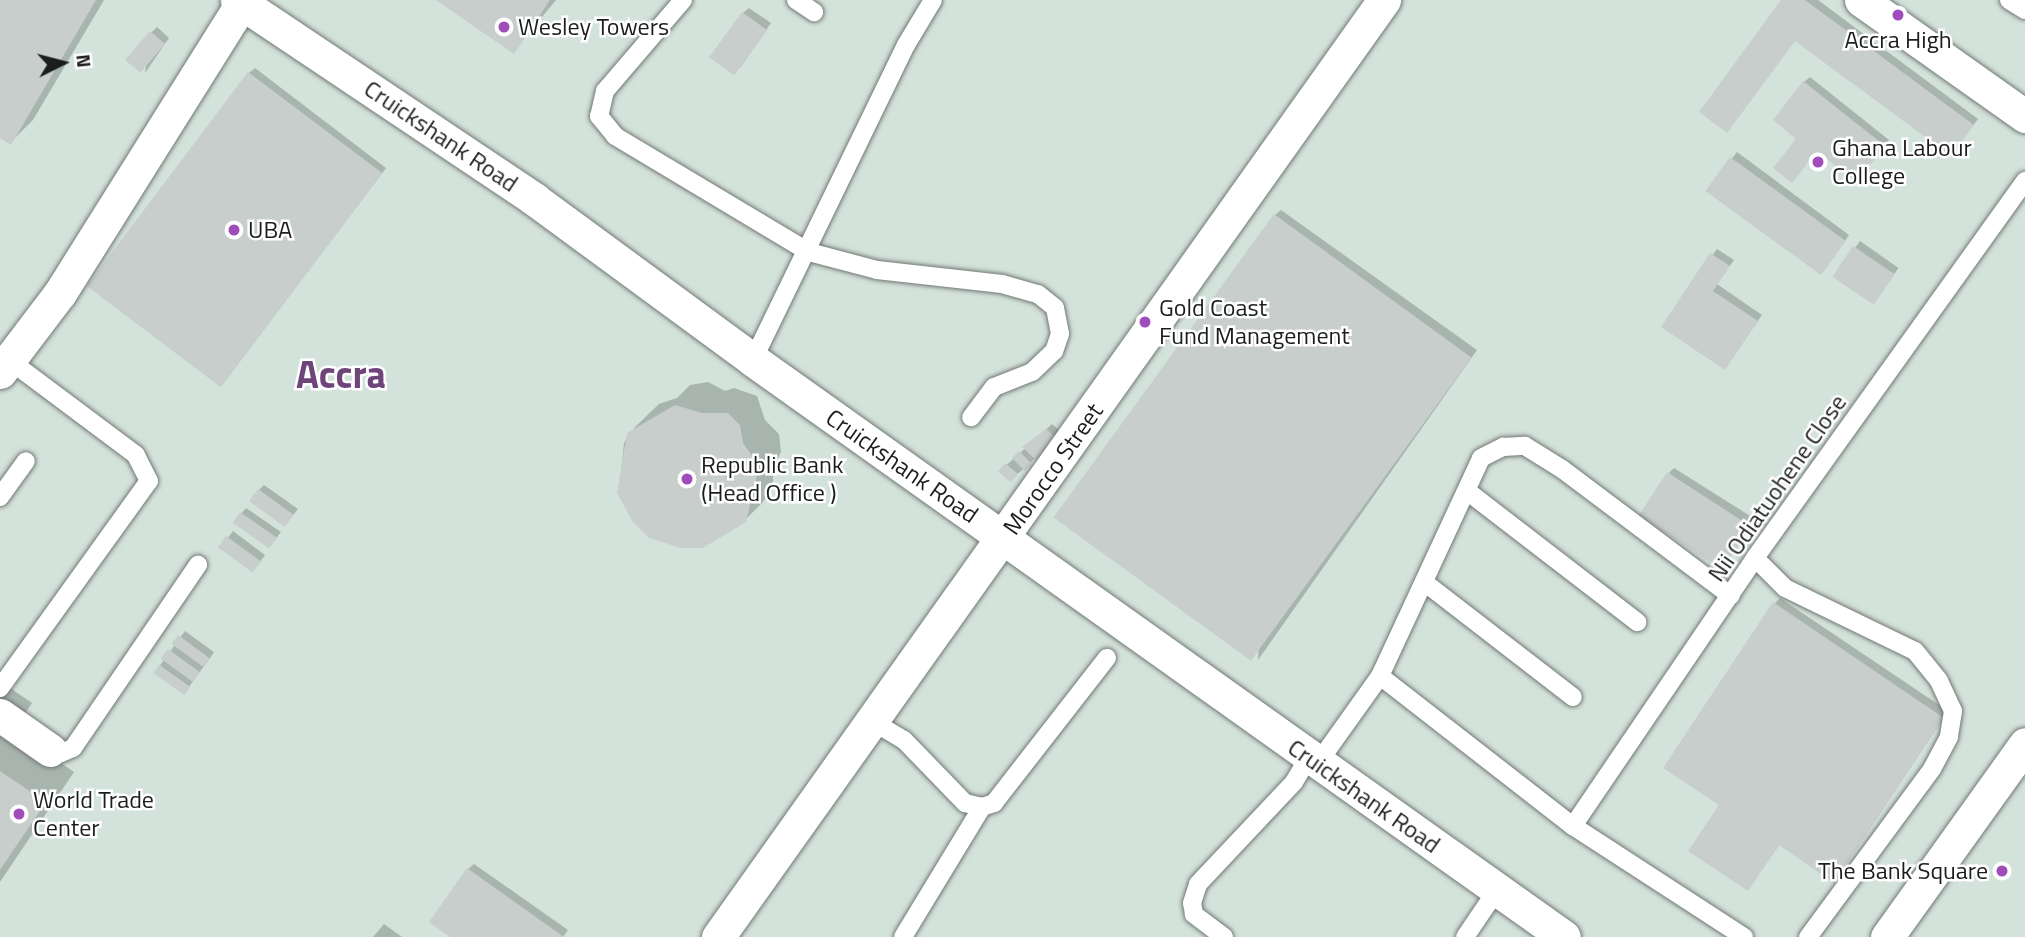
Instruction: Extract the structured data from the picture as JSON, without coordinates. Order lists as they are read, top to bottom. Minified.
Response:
{"streets":{"street":["Cruickshank Road","Morocco Street"],"lane":["Nii Odiatuohene Close"]},"crossings":[["Cruickshank Road","Morocco Street"]],"districts":["Accra"],"places":["Accra High","Wesley Towers","Ghana Labour College","UBA","Gold Coast Fund Management","Republic Bank (Head Office )","World Trade Center","The Bank Square"],"north":"right"}
